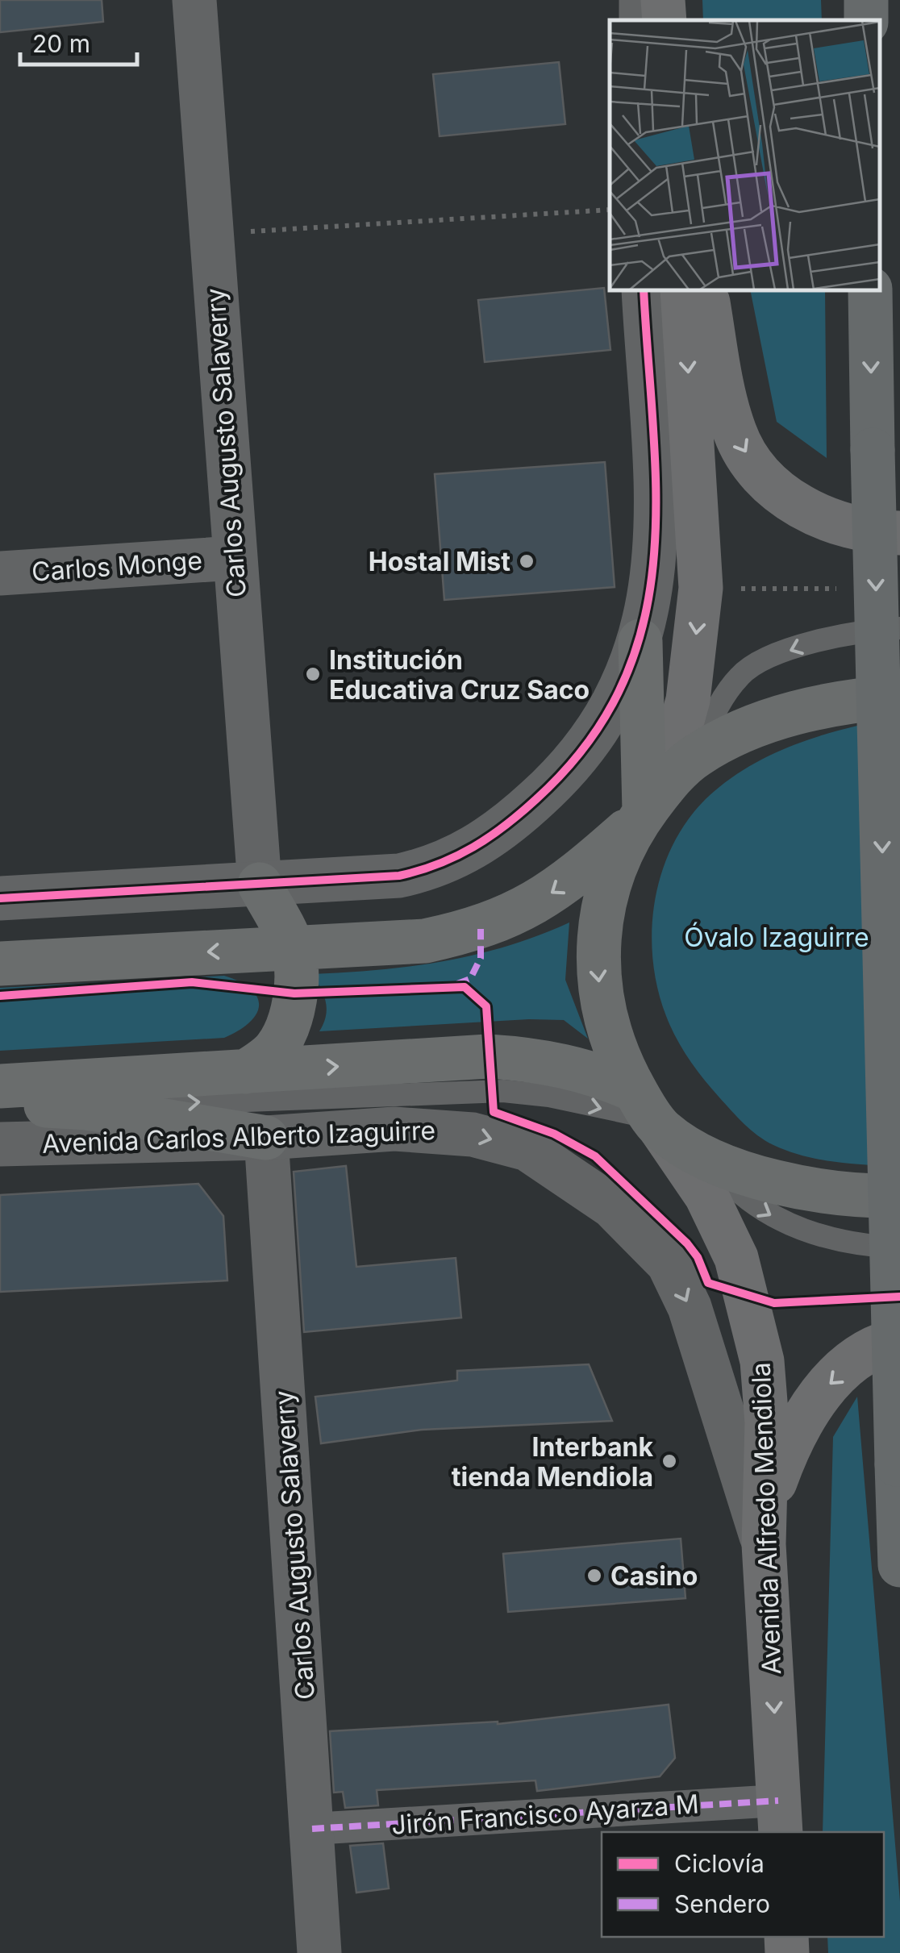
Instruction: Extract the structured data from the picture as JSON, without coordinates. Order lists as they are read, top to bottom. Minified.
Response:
{"streets":{"main road":["Avenida Alfredo Mendiola"],"street":["Carlos Augusto Salaverry","Carlos Monge","Avenida Carlos Alberto Izaguirre","Jirón Francisco Ayarza M"]},"crossings":[["Carlos Augusto Salaverry","Carlos Monge"],["Carlos Augusto Salaverry","Avenida Carlos Alberto Izaguirre"],["Carlos Augusto Salaverry","Jirón Francisco Ayarza M"],["Avenida Carlos Alberto Izaguirre","Avenida Alfredo Mendiola"],["Avenida Alfredo Mendiola","Jirón Francisco Ayarza M"]],"one_way":["Avenida Carlos Alberto Izaguirre","Avenida Alfredo Mendiola"],"parks":["Óvalo Izaguirre"],"places":["Hostal Mist","Institución Educativa Cruz Saco","Interbank tienda Mendiola","Casino"],"legend":["Ciclovía","Sendero"],"scale_bar":"20 m"}
